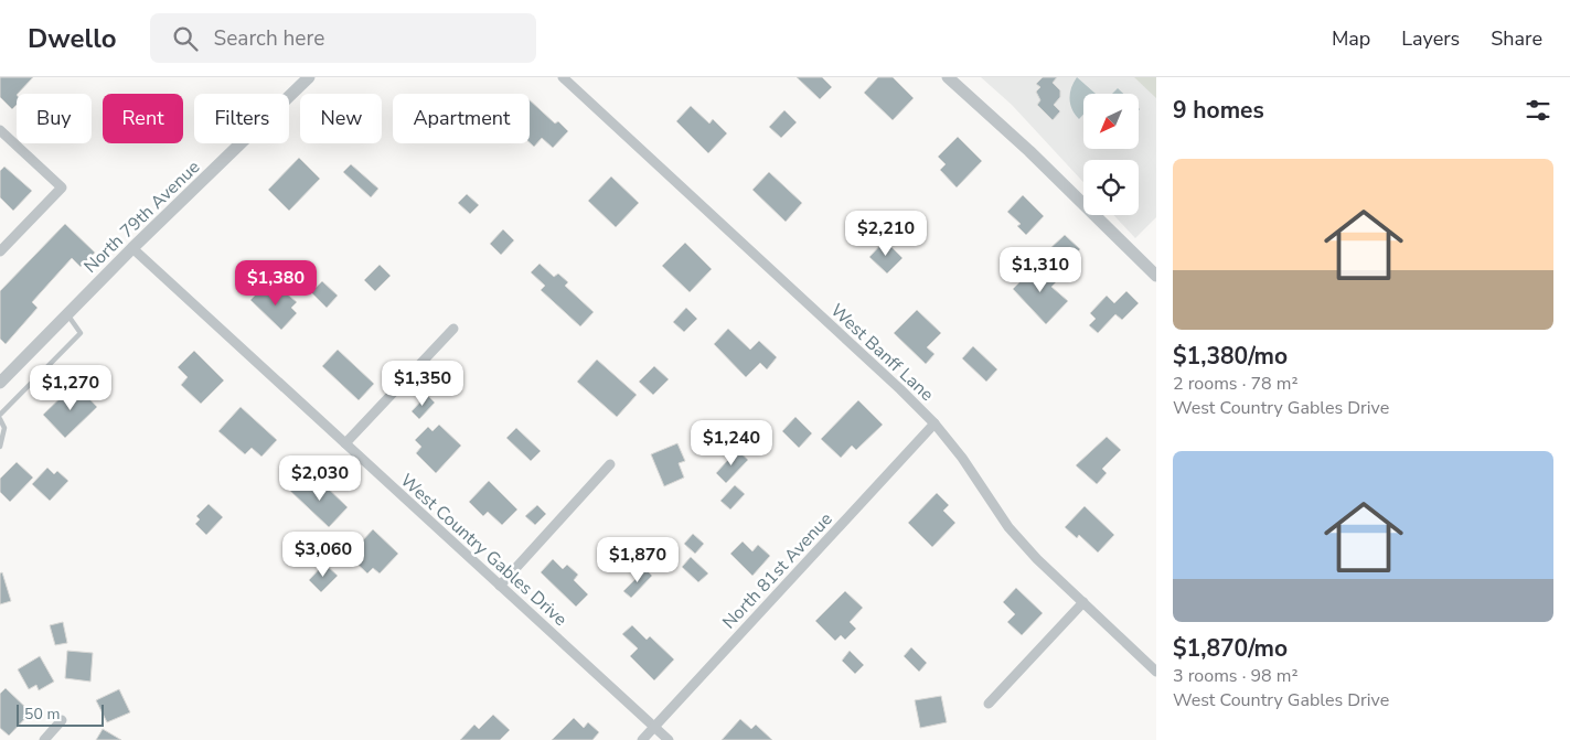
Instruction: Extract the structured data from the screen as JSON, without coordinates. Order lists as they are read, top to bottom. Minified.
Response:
{"streets":{"street":["North 79th Avenue","West Banff Lane","West Country Gables Drive","North 81st Avenue"]},"crossings":[["North 79th Avenue","West Country Gables Drive"],["West Banff Lane","North 81st Avenue"],["West Country Gables Drive","North 81st Avenue"]],"scale_bar":"50 m","north":"bottom left","page":{"header":"Dwello","search":"Search here","nav":["Map","Layers","Share"],"heading":"9 homes","chip":["Buy","Rent","Filters","New","Apartment"],"list":[{"name":"$1,380/mo","note":"2 rooms · 78 m² · West Country Gables Drive"},{"name":"$1,870/mo","note":"3 rooms · 98 m² · West Country Gables Drive"}],"price":["$2,210","$1,310","$1,380","$1,350","$1,270","$1,240","$2,030","$3,060","$1,870"],"scale":"50 m"}}
